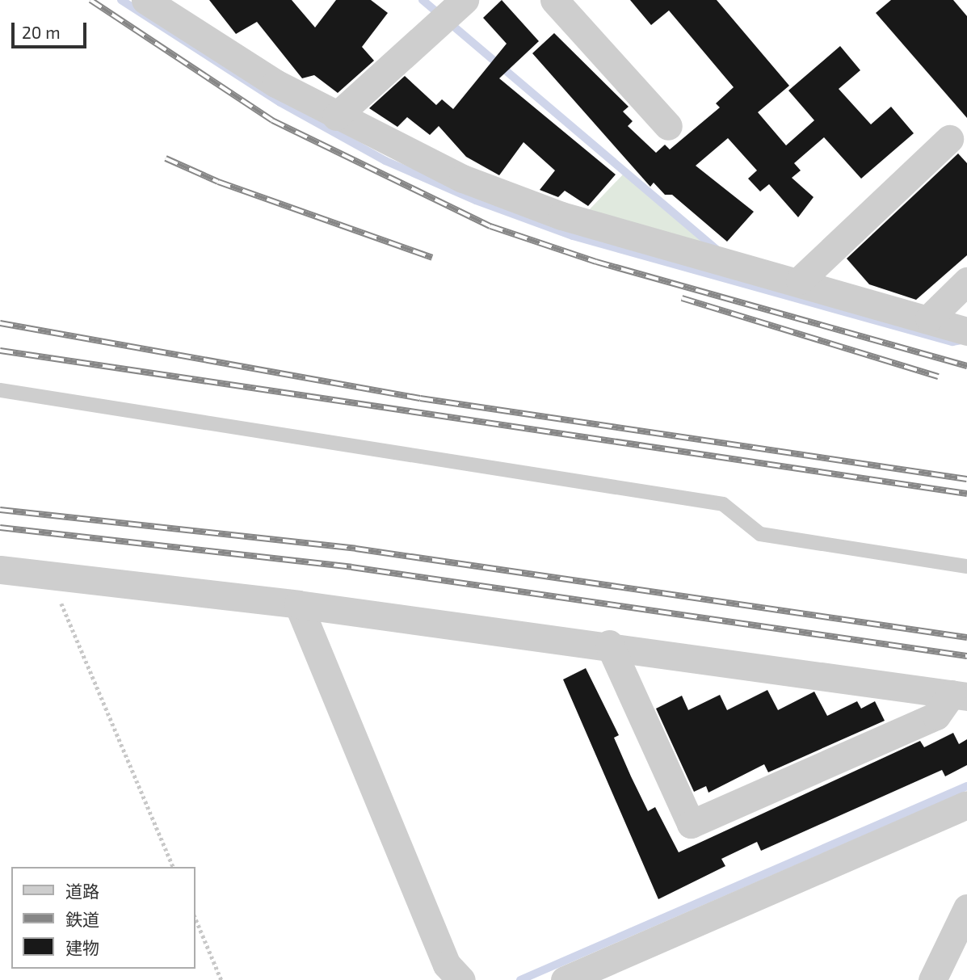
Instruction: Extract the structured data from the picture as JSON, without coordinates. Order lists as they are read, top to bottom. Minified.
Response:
{"legend":["道路","鉄道","建物"],"scale_bar":"20 m"}
